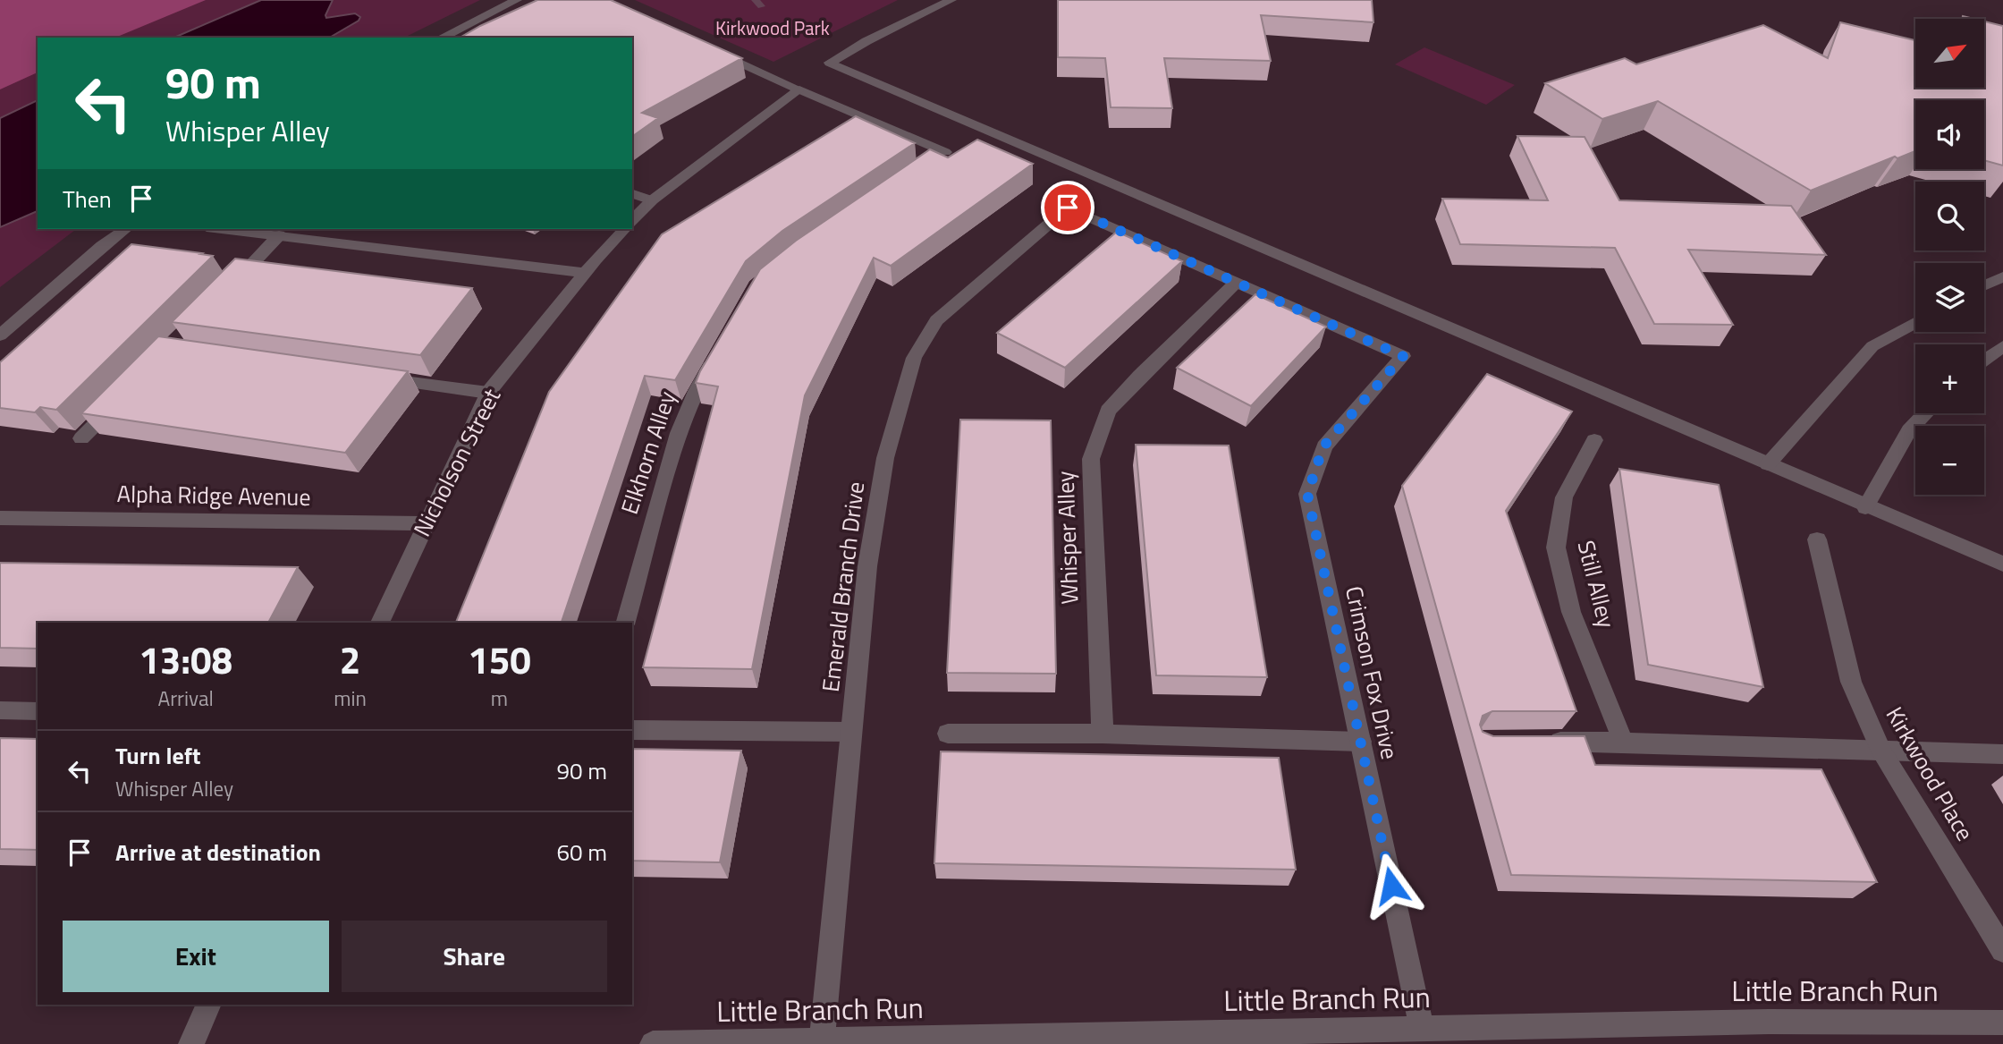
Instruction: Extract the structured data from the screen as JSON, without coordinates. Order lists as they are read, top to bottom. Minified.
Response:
{"streets":{"street":["Elkhorn Alley","Nicholson Street","Alpha Ridge Avenue","Whisper Alley","Still Alley","Emerald Branch Drive","Crimson Fox Drive","Kirkwood Place","Little Branch Run"]},"crossings":[["Nicholson Street","Alpha Ridge Avenue"],["Whisper Alley","Emerald Branch Drive"],["Whisper Alley","Crimson Fox Drive"],["Emerald Branch Drive","Crimson Fox Drive"],["Emerald Branch Drive","Little Branch Run"],["Crimson Fox Drive","Little Branch Run"]],"parks":["Kirkwood Park"],"north":"top right","page":{"map_buttons":["+","−"],"turn":["90 m","Whisper Alley"],"then":"Then","eta":["13:08","Arrival","2","min","150","m"],"list":[{"name":"Turn left","note":"Whisper Alley","value":"90 m"},{"name":"Arrive at destination","value":"60 m"}],"buttons":["Exit","Share"]}}
